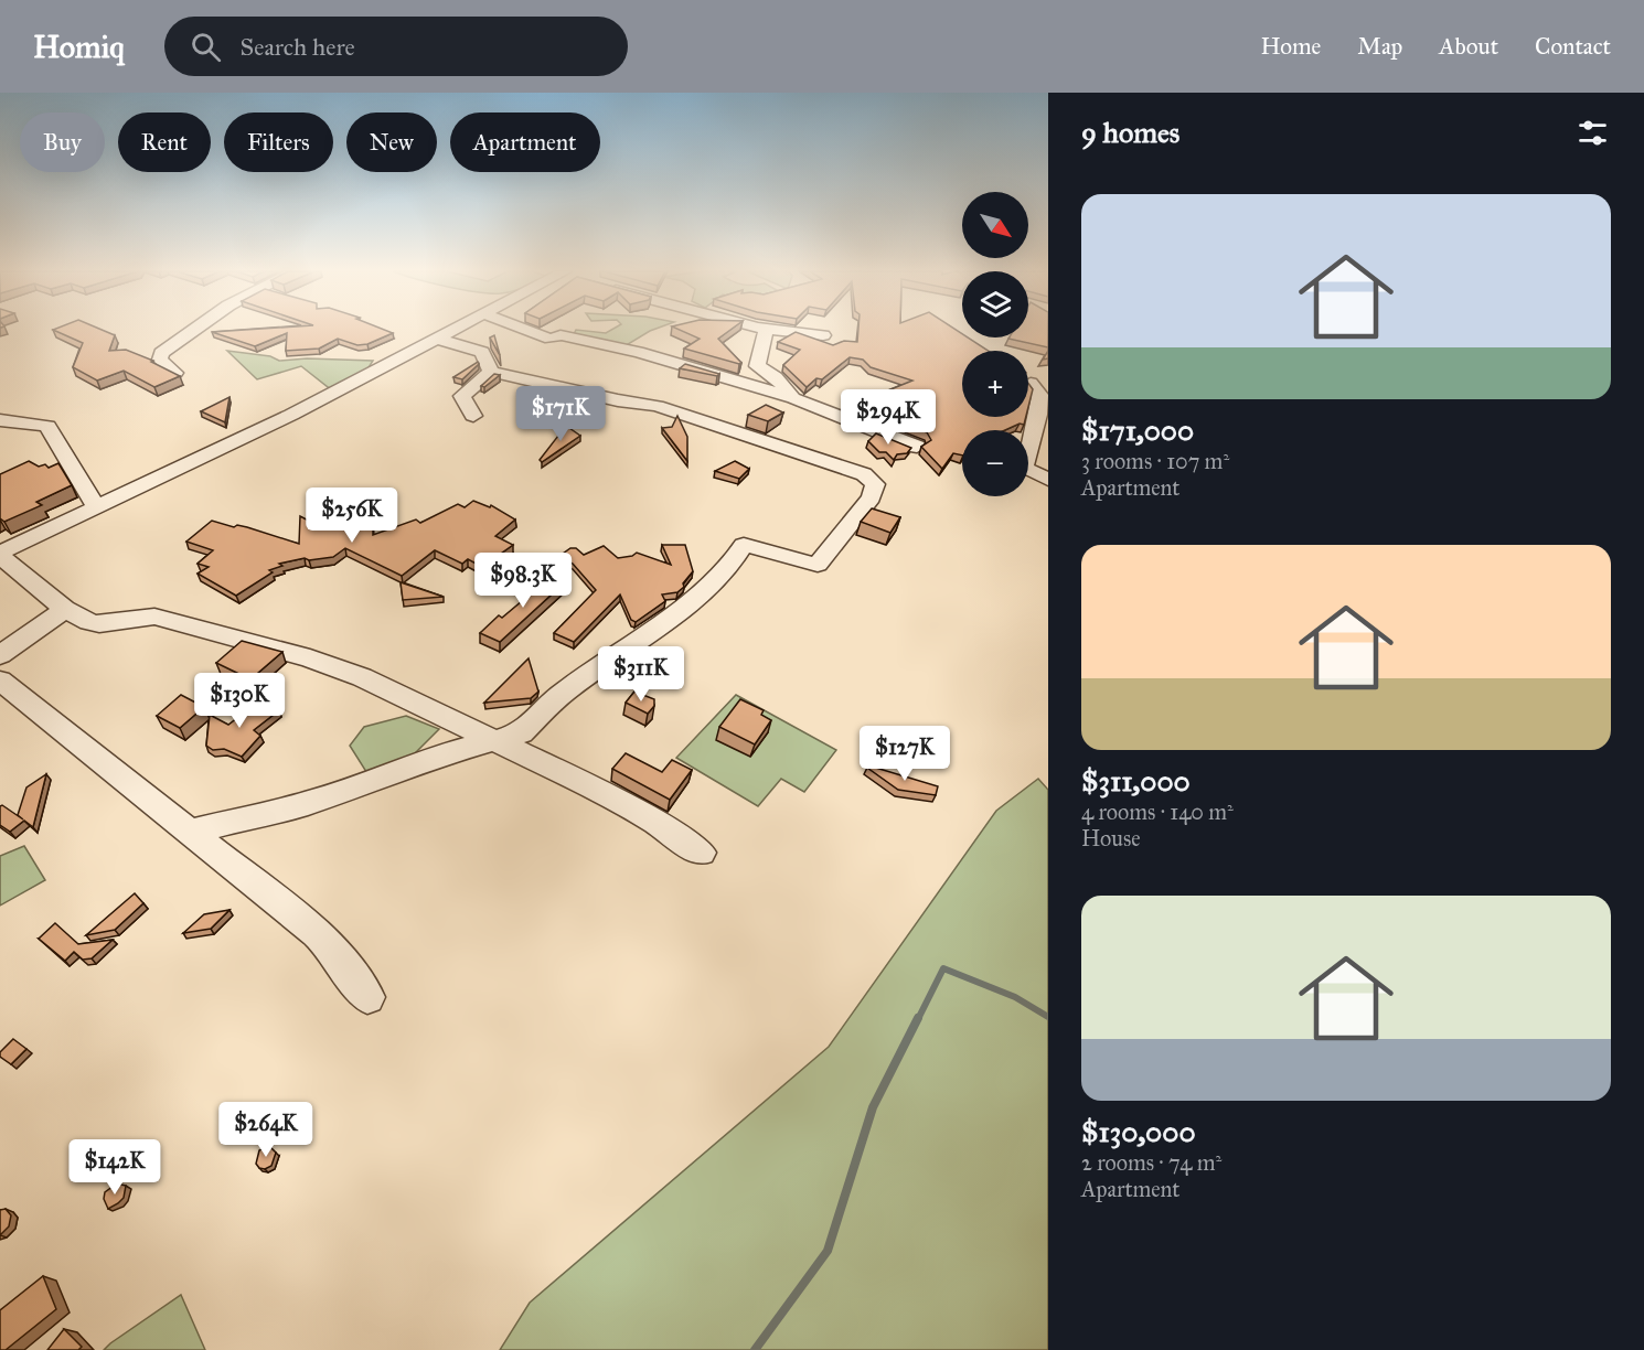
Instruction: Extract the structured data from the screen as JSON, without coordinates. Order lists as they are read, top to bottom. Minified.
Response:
{"north":"bottom right","page":{"header":"Homiq","search":"Search here","nav":["Home","Map","About","Contact"],"heading":"9 homes","chip":["Buy","Rent","Filters","New","Apartment"],"list":[{"name":"$171,000","note":"3 rooms · 107 m² · Apartment"},{"name":"$311,000","note":"4 rooms · 140 m² · House"},{"name":"$130,000","note":"2 rooms · 74 m² · Apartment"}],"map_buttons":["+","−"],"price":["$171K","$294K","$256K","$98.3K","$311K","$130K","$127K","$264K","$142K"]}}
